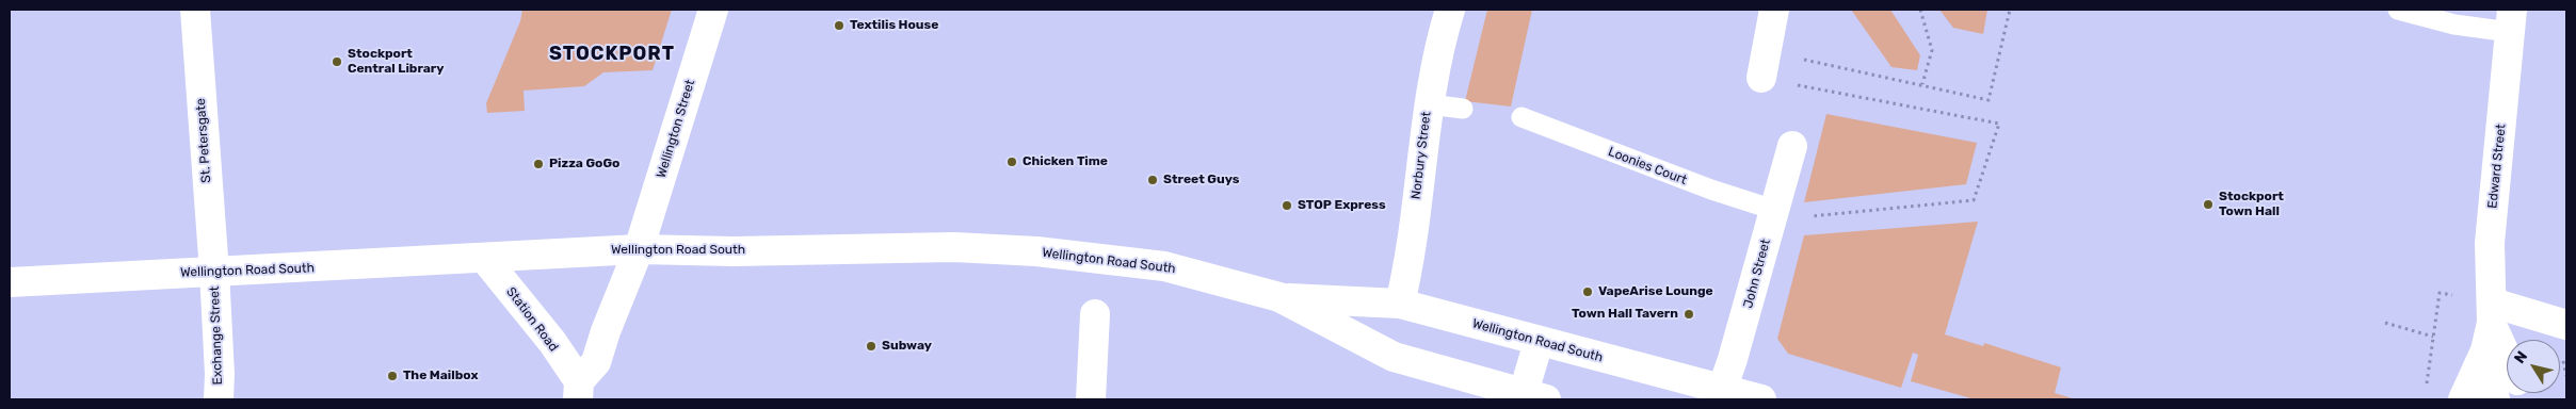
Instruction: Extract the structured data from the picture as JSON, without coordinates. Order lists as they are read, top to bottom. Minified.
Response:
{"streets":{"main road":["Wellington Street","St. Petersgate","Norbury Street","Edward Street","Wellington Road South","John Street","Station Road","Exchange Street"],"lane":["Loonies Court"]},"crossings":[["Wellington Street","Wellington Road South"],["Wellington Street","Station Road"],["St. Petersgate","Wellington Road South"],["St. Petersgate","Exchange Street"],["Norbury Street","Wellington Road South"],["Loonies Court","John Street"],["Wellington Road South","John Street"],["Wellington Road South","Station Road"],["Wellington Road South","Exchange Street"]],"districts":["STOCKPORT"],"places":["Textilis House","Stockport Central Library","Chicken Time","Pizza GoGo","Street Guys","Stockport Town Hall","STOP Express","VapeArise Lounge","Town Hall Tavern","Subway","The Mailbox"],"north":"top left"}
